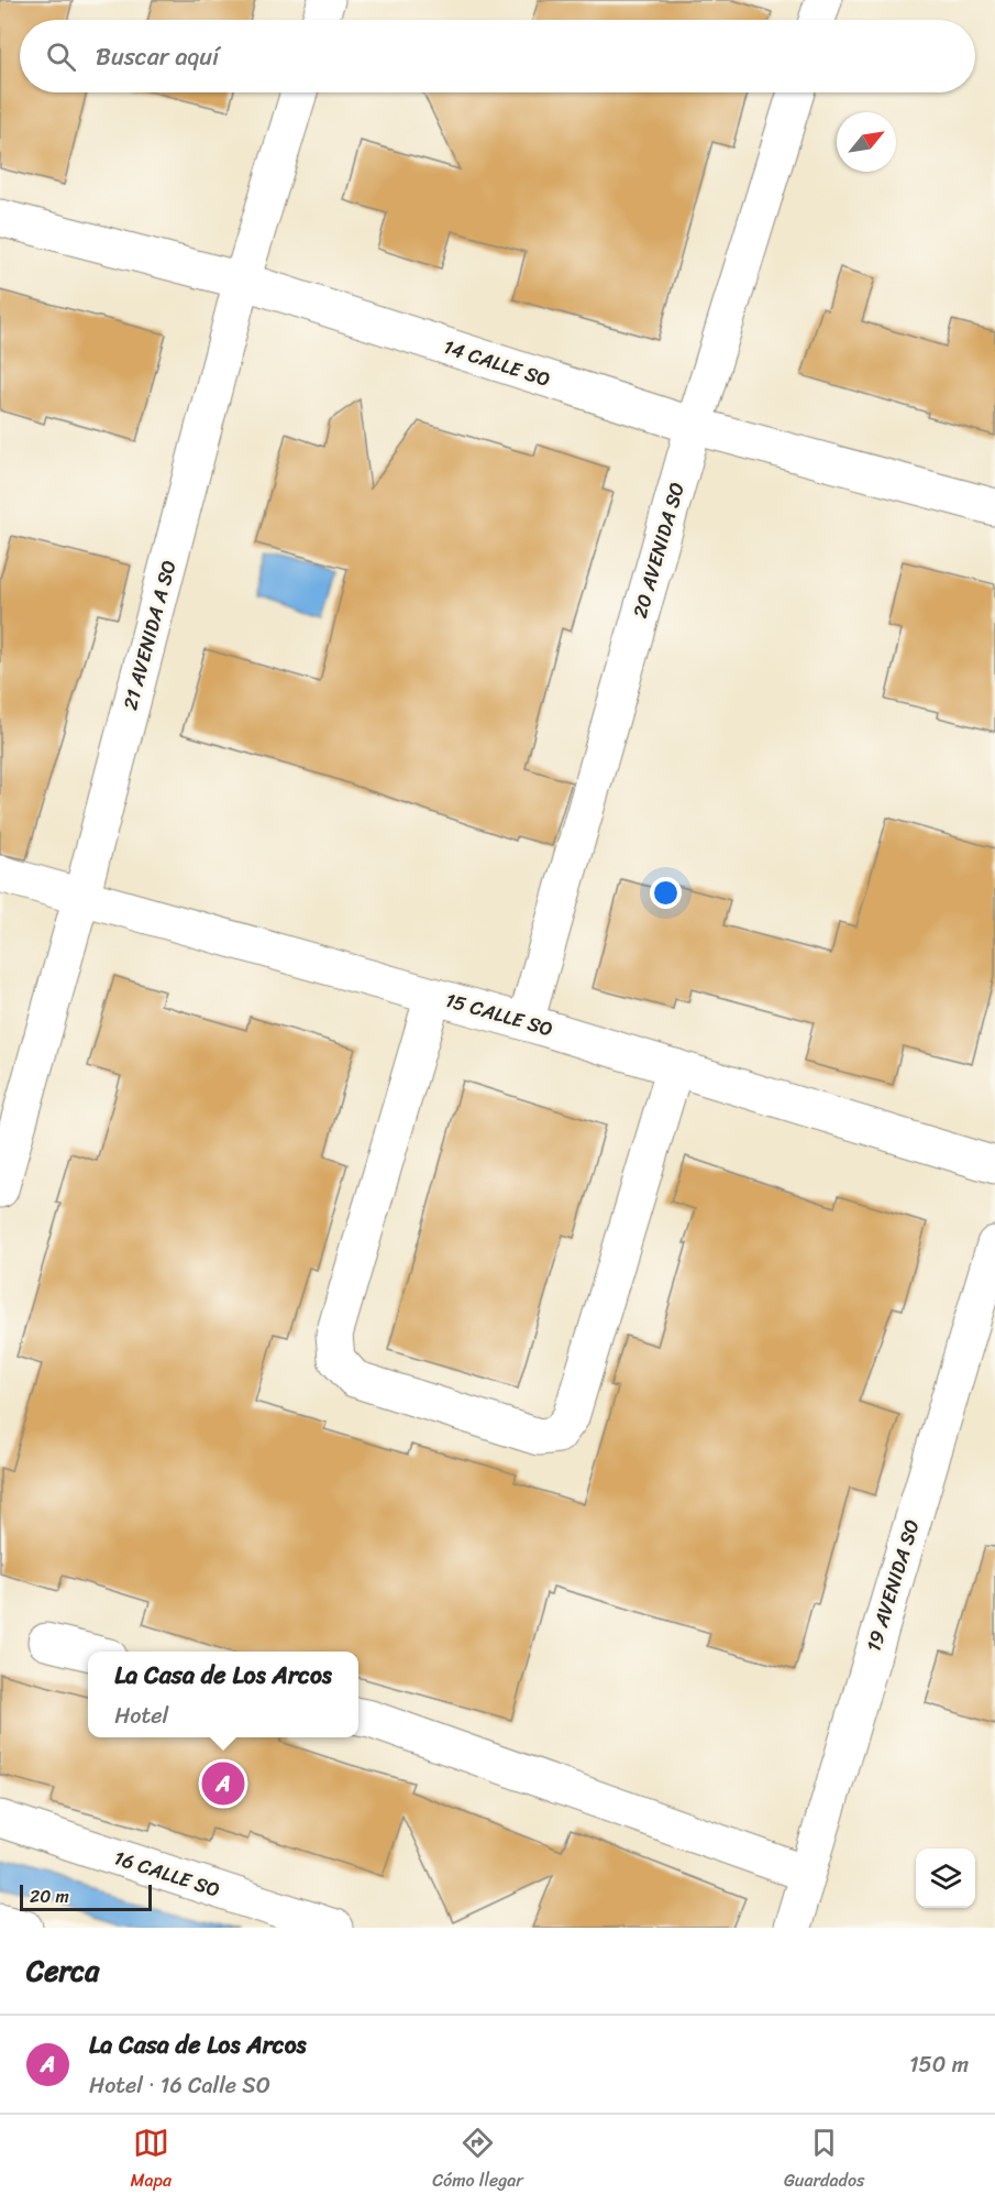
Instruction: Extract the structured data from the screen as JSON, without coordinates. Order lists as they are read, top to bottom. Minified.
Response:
{"streets":{"street":["14 CALLE SO","20 AVENIDA SO","21 AVENIDA A SO","15 CALLE SO","19 AVENIDA SO","16 CALLE SO"]},"crossings":[["14 CALLE SO","20 AVENIDA SO"],["14 CALLE SO","21 AVENIDA A SO"],["20 AVENIDA SO","15 CALLE SO"],["21 AVENIDA A SO","15 CALLE SO"]],"scale_bar":"20 m","north":"top right","page":{"search":"Buscar aquí","popup":["La Casa de Los Arcos","Hotel"],"pins":"A","scale":"20 m","heading":"Cerca","list":[{"mark":"A","name":"La Casa de Los Arcos","note":"Hotel · 16 Calle SO","value":"150 m"}],"nav":["Mapa","Cómo llegar","Guardados"]}}
